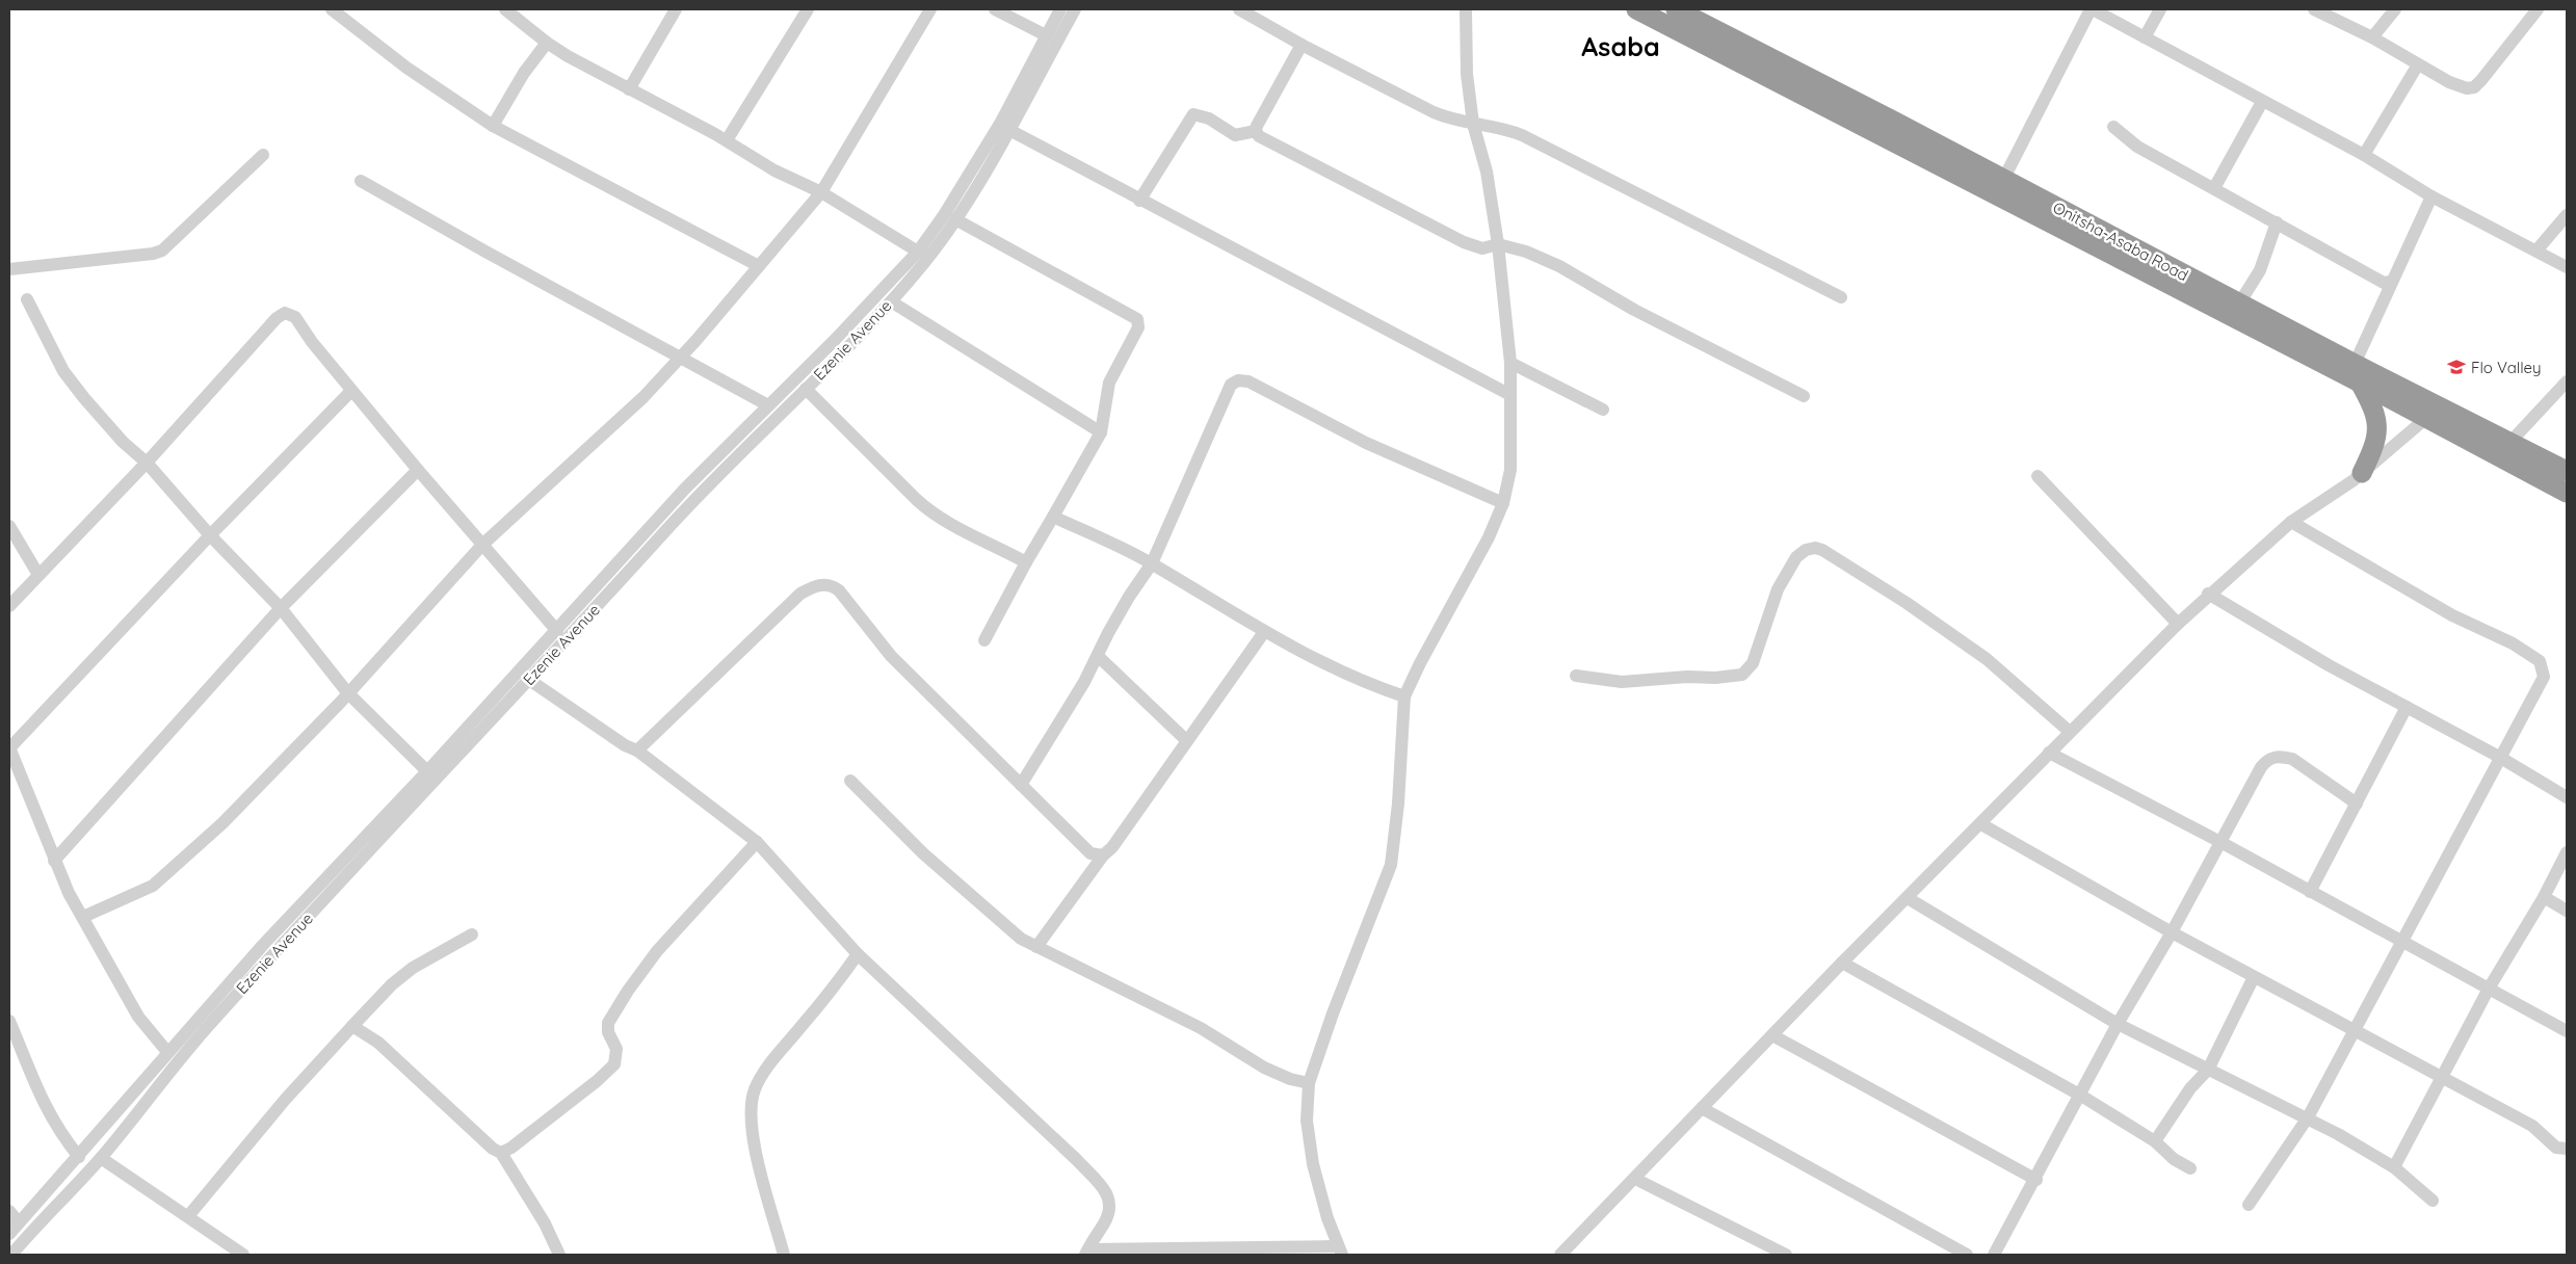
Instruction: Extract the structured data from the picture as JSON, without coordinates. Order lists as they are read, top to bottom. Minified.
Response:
{"streets":{"highway":["Onitsha-Asaba Road"],"street":["Ezenie Avenue"]},"districts":["Asaba"],"places":{"school or university":["Flo Valley"]}}
